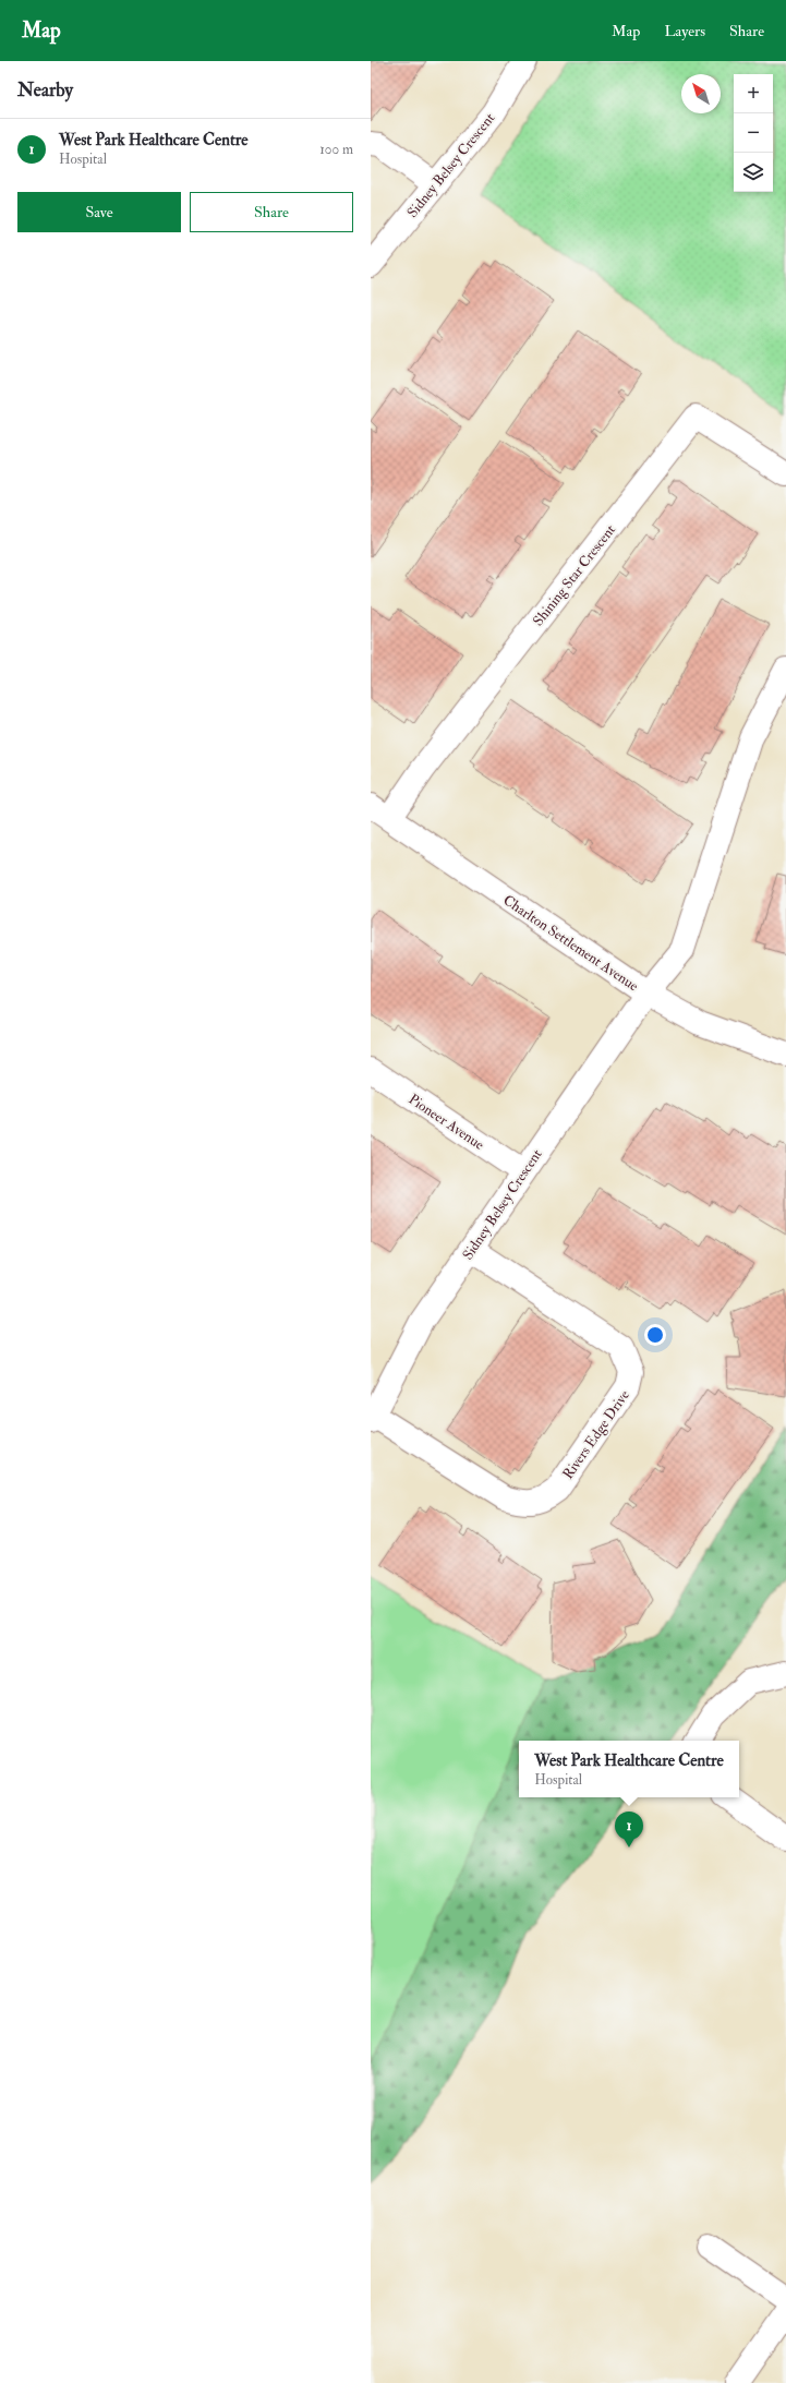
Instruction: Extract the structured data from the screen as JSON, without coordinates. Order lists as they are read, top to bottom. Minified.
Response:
{"streets":{"street":["Sidney Belsey Crescent","Shining Star Crescent","Charlton Settlement Avenue","Pioneer Avenue","Rivers Edge Drive"]},"crossings":[["Sidney Belsey Crescent","Charlton Settlement Avenue"],["Sidney Belsey Crescent","Pioneer Avenue"],["Sidney Belsey Crescent","Rivers Edge Drive"],["Shining Star Crescent","Charlton Settlement Avenue"]],"north":"top left","page":{"header":"Map","nav":["Map","Layers","Share"],"heading":"Nearby","map_buttons":["+","−"],"list":[{"mark":"1","name":"West Park Healthcare Centre","note":"Hospital","value":"100 m"}],"buttons":["Save","Share"],"popup":["West Park Healthcare Centre","Hospital"],"pins":"1"}}
